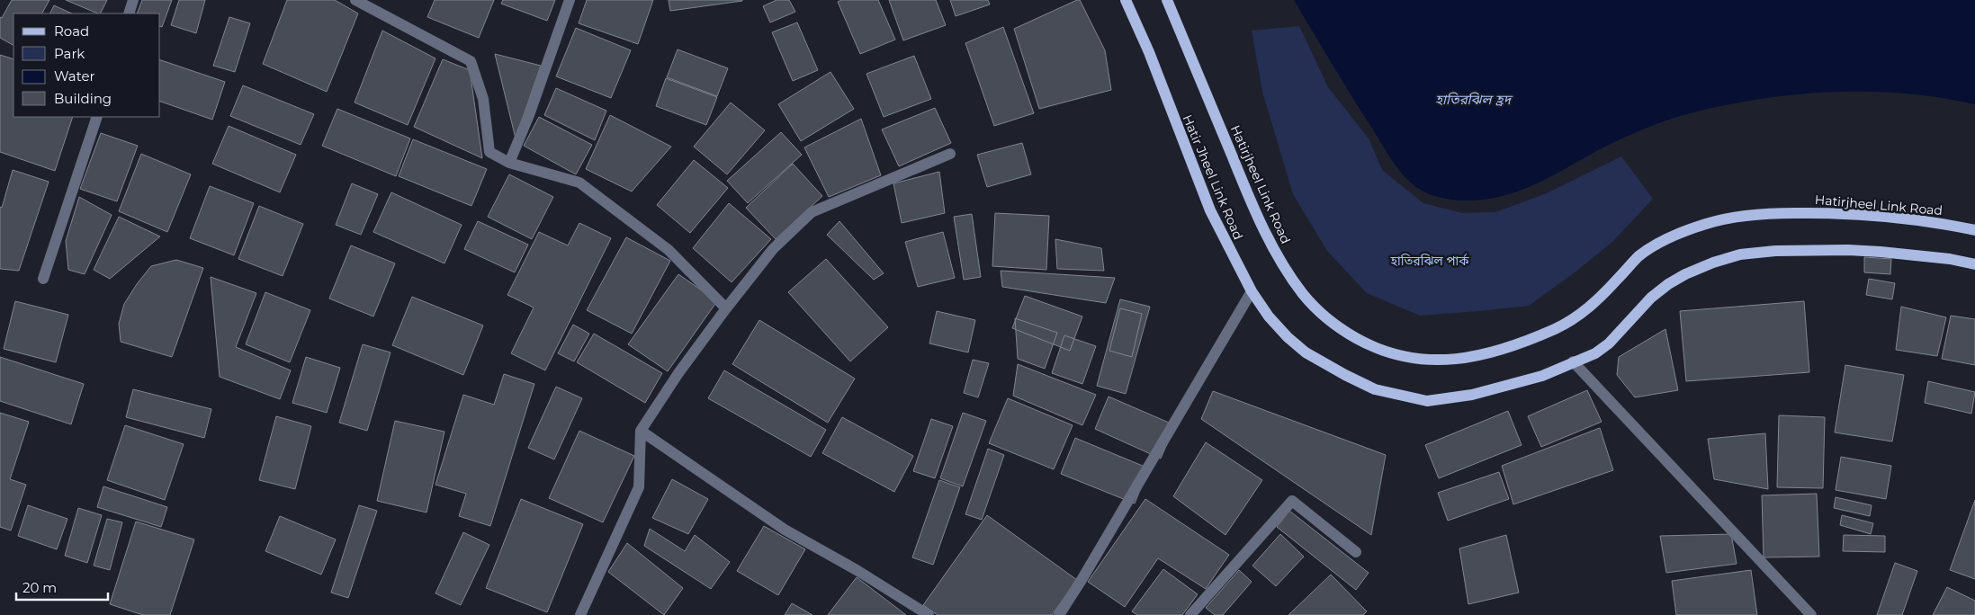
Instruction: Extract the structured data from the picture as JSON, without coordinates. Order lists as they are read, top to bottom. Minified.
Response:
{"streets":{"main road":["Hatir Jheel Link Road","Hatirjheel Link Road"]},"water":["হাতিরঝিল হ্রদ"],"parks":["হাতিরঝিল পার্ক"],"legend":["Road","Park","Water","Building"],"scale_bar":"20 m"}
